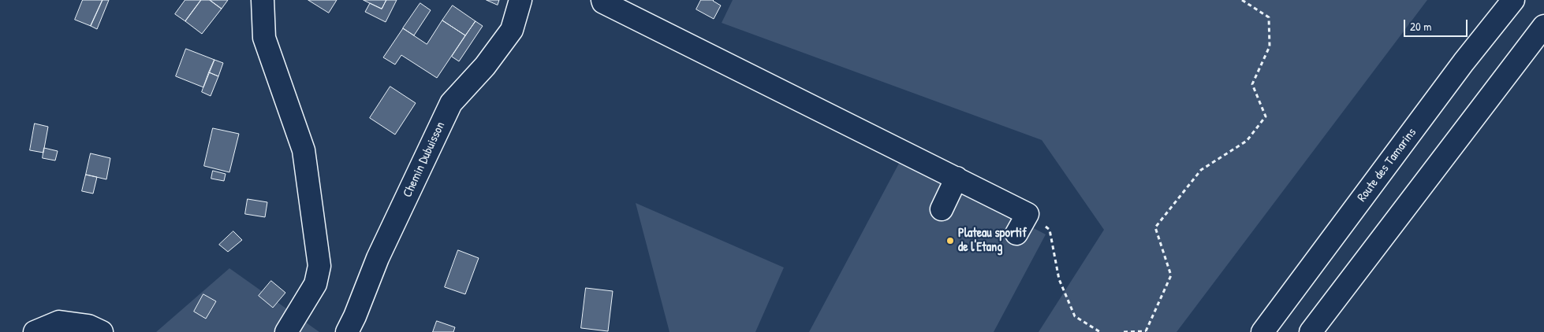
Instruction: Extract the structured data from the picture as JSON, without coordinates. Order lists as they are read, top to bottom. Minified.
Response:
{"streets":{"main road":["Chemin Dubuisson","Route des Tamarins"]},"places":["Plateau sportif de l'Etang"],"scale_bar":"20 m"}
